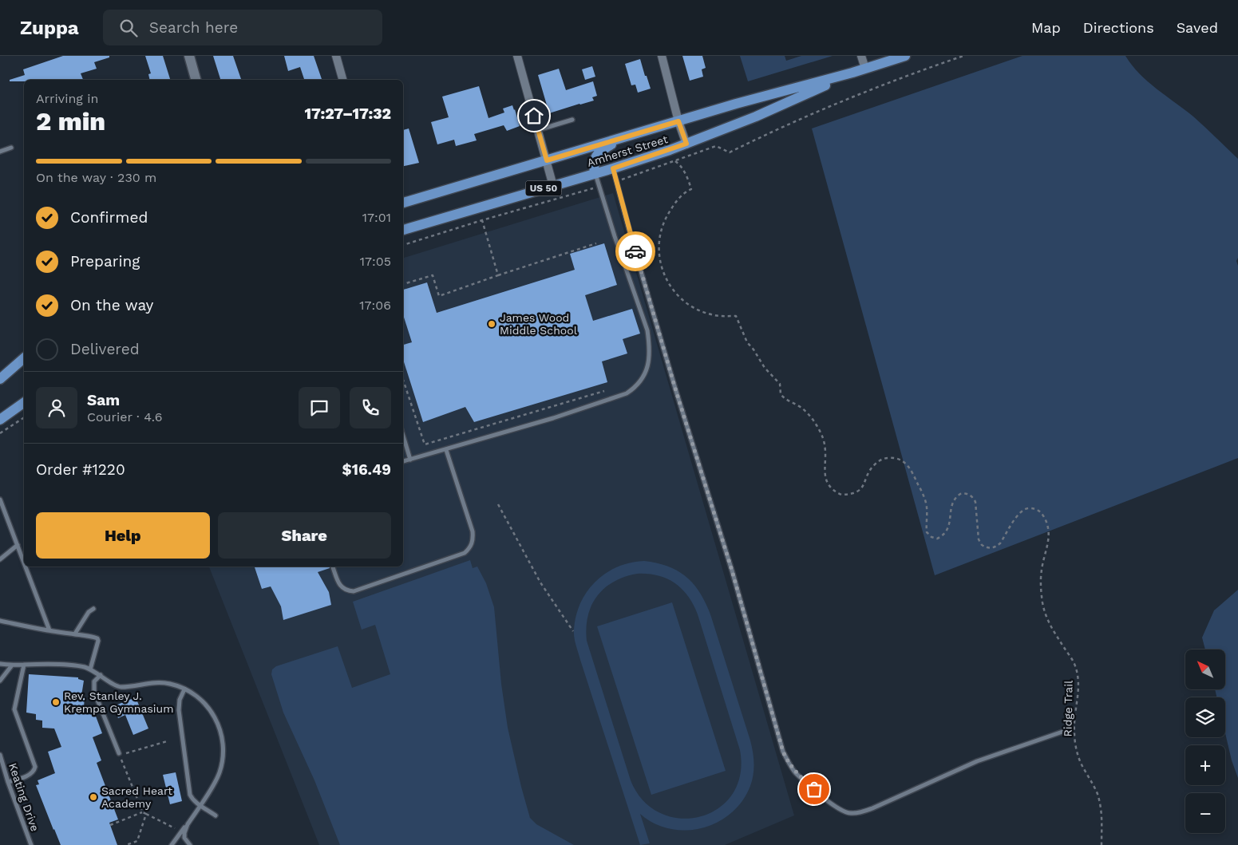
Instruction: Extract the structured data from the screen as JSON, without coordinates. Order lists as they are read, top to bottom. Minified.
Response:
{"streets":{"main road":["Amherst Street","US 50"],"lane":["Keating Drive"],"path":["Ridge Trail"]},"places":["James Wood Middle School","Rev. Stanley J. Krempa Gymnasium","Sacred Heart Academy"],"north":"top left","page":{"header":"Zuppa","search":"Search here","nav":["Map","Directions","Saved"],"heading":["2 min","Arriving in","17:27–17:32"],"panel":["Sam","Courier · 4.6","Order #1220","$16.49"],"bar":"On the way · 230 m","list":[["Confirmed","17:01"],["Preparing","17:05"],["On the way","17:06"],"Delivered"],"buttons":["Help","Share"],"map_buttons":["+","−"]}}
